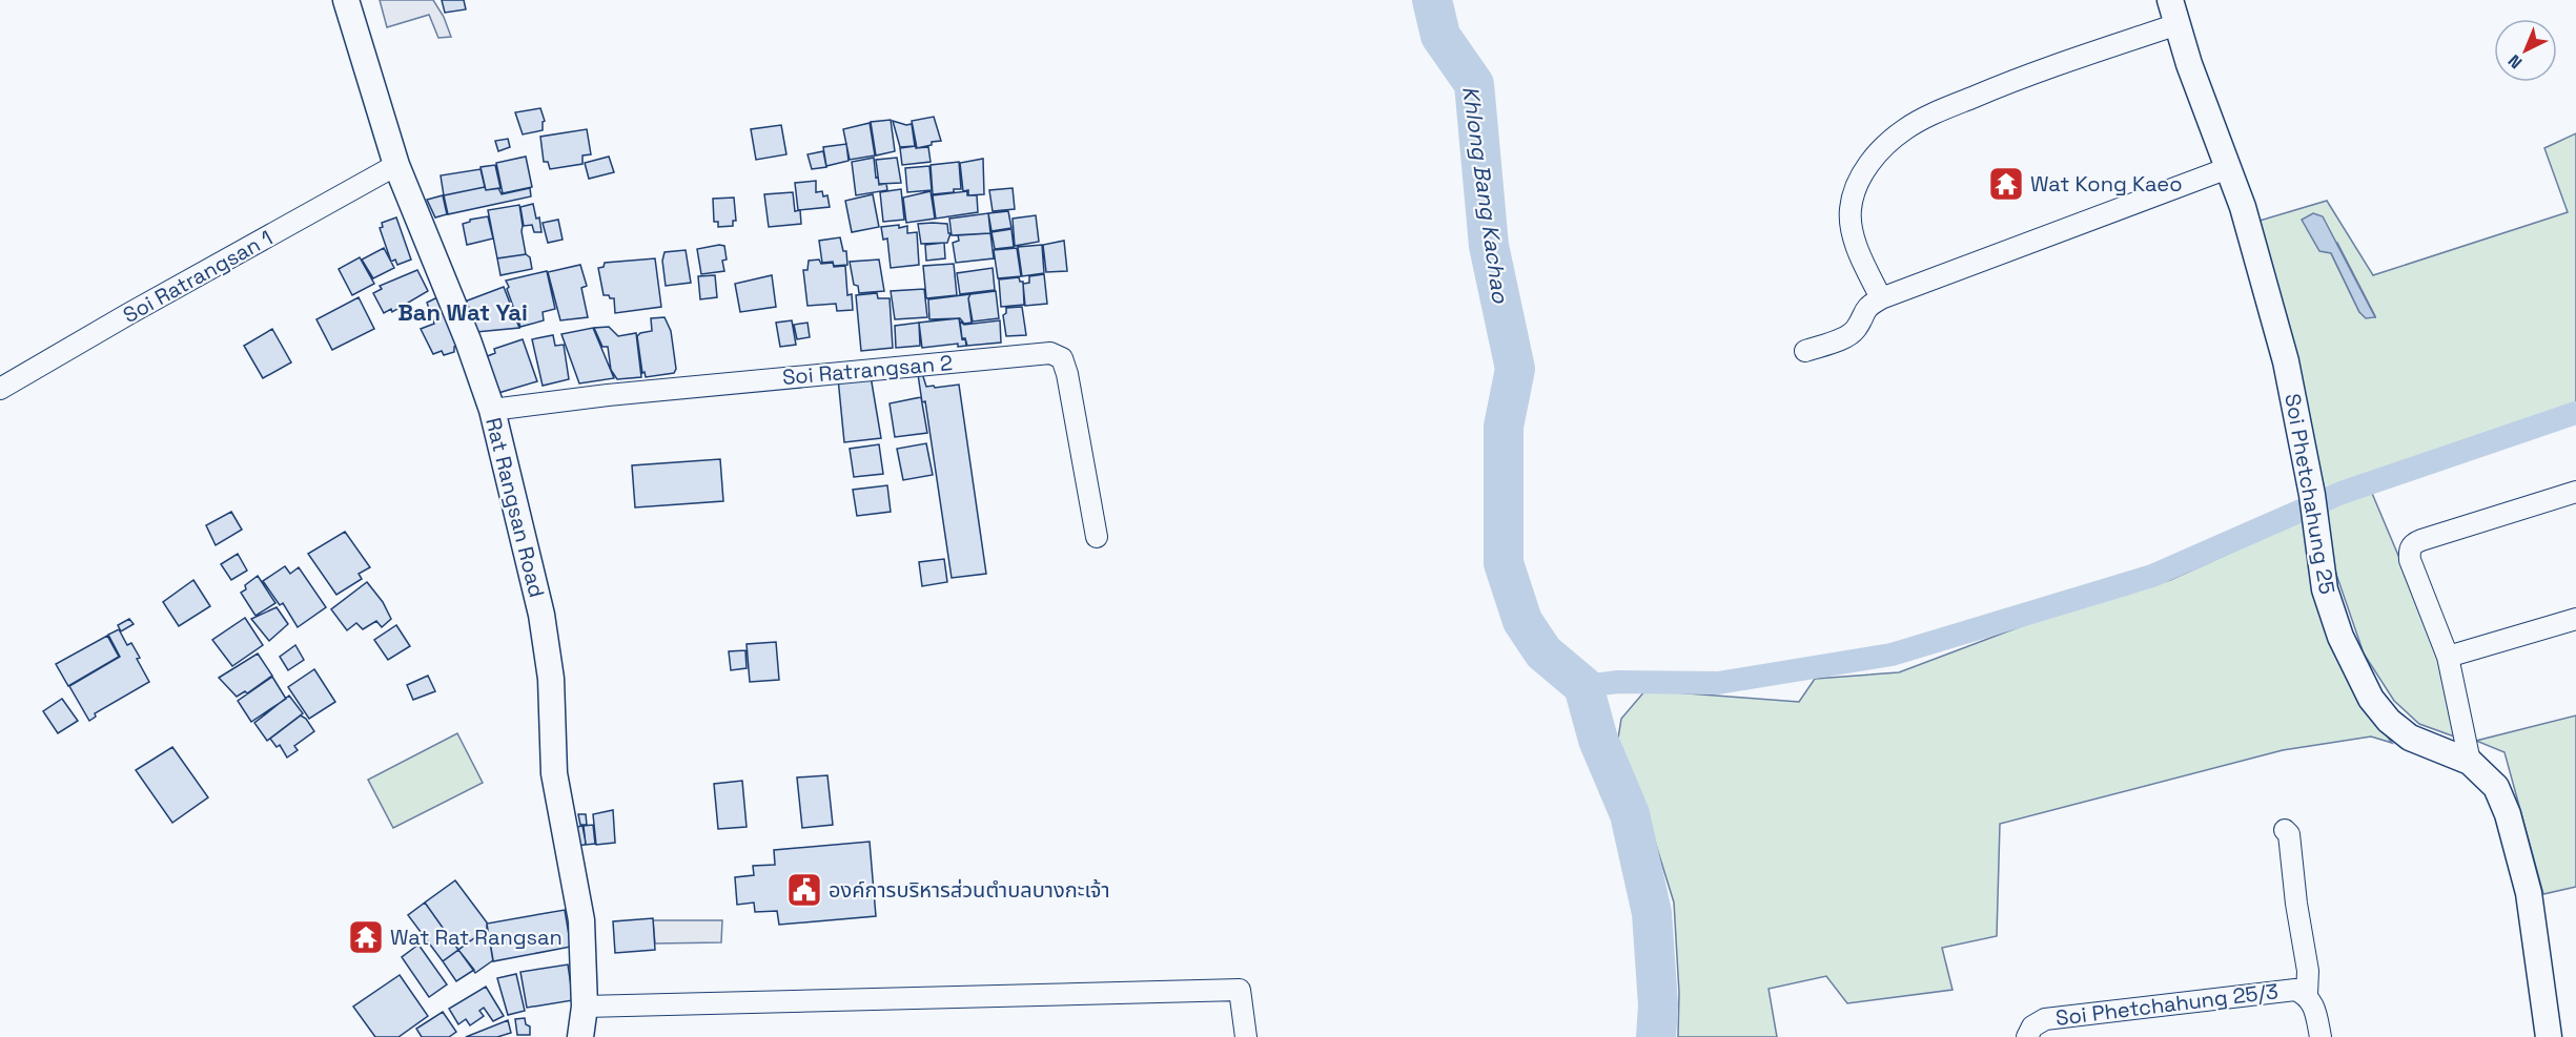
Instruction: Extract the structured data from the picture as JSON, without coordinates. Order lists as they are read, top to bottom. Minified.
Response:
{"streets":{"street":["Soi Ratrangsan 1","Soi Ratrangsan 2","Soi Phetchahung 25","Rat Rangsan Road","Soi Phetchahung 25/3"]},"crossings":[["Soi Ratrangsan 1","Rat Rangsan Road"],["Soi Ratrangsan 2","Rat Rangsan Road"]],"districts":["Ban Wat Yai"],"water":["Khlong Bang Kachao"],"places":{"temple":["Wat Kong Kaeo","Wat Rat Rangsan"],"public building":["องค์การบริหารส่วนตำบลบางกะเจ้า"]},"north":"bottom left"}
